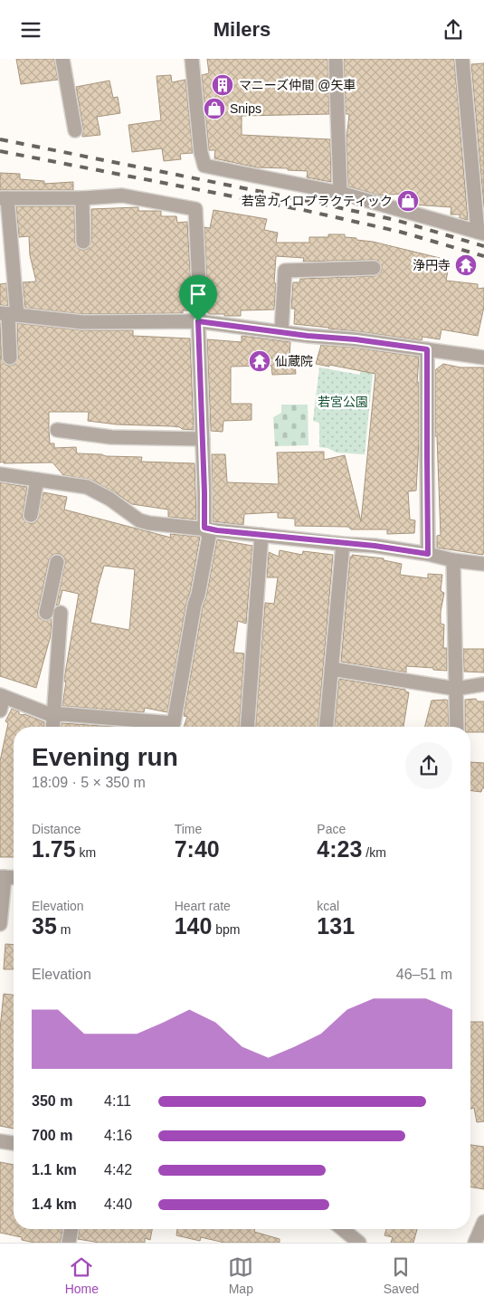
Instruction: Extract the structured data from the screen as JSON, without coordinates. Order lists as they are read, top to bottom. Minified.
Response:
{"parks":["若宮公園"],"places":{"building":["マニーズ仲間 @矢車"],"shop":["Snips","若宮カイロプラクティック"],"temple":["浄円寺","仙蔵院"]},"page":{"header":"Milers","heading":["Evening run","18:09 · 5 × 350 m"],"stats":[["Distance","1.75 km"],["Time","7:40"],["Pace","4:23 /km"],["Elevation","35 m"],["Heart rate","140 bpm"],["kcal","131"]],"chart":["Elevation","46–51 m"],"list":[{"name":"350 m","note":"4:11"},{"name":"700 m","note":"4:16"},{"name":"1.1 km","note":"4:42"},{"name":"1.4 km","note":"4:40"}],"tabs":["Home","Map","Saved"]}}
